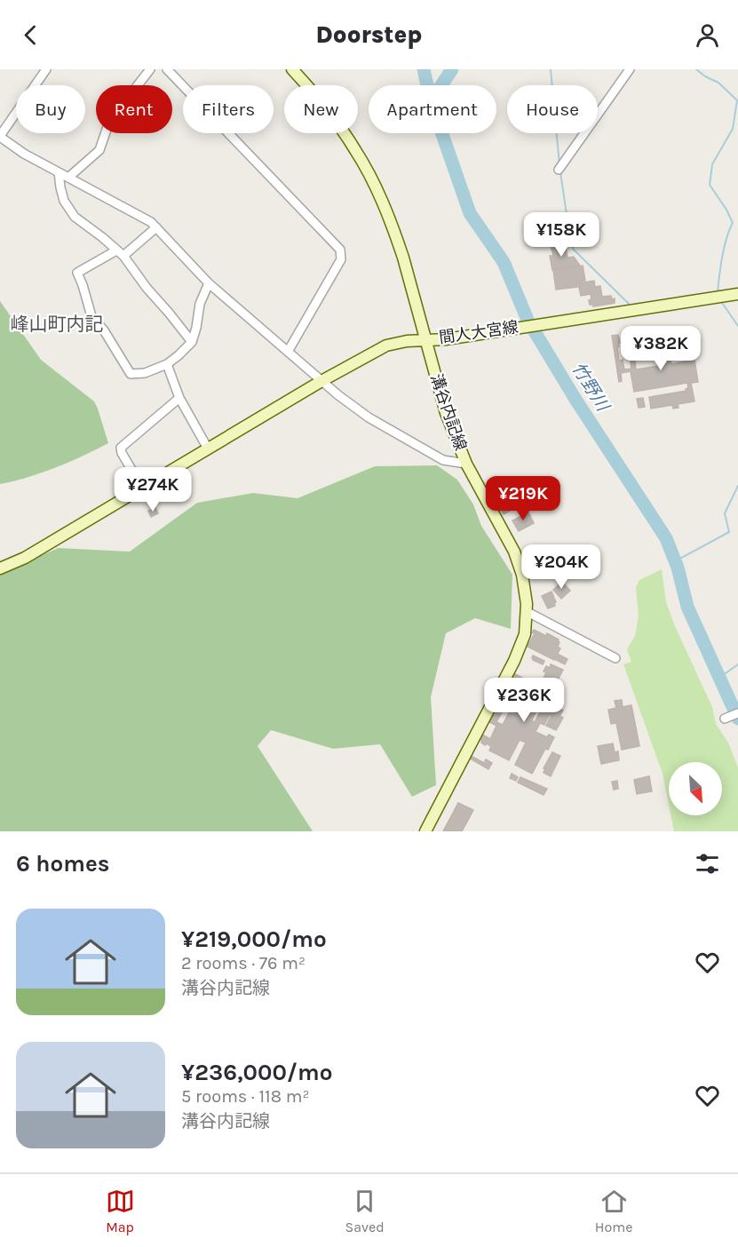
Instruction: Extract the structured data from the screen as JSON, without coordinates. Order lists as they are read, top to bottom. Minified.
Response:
{"streets":{"main road":["間人大宮線","溝谷内記線"]},"crossings":[["間人大宮線","溝谷内記線"]],"districts":["峰山町内記"],"water":["竹野川"],"north":"bottom right","page":{"header":"Doorstep","chip":["Buy","Rent","Filters","New","Apartment","House"],"price":["¥158K","¥382K","¥274K","¥219K","¥204K","¥236K"],"heading":"6 homes","list":[{"name":"¥219,000/mo","note":"2 rooms · 76 m² · 溝谷内記線"},{"name":"¥236,000/mo","note":"5 rooms · 118 m² · 溝谷内記線"}],"tabs":["Map","Saved","Home"]}}
